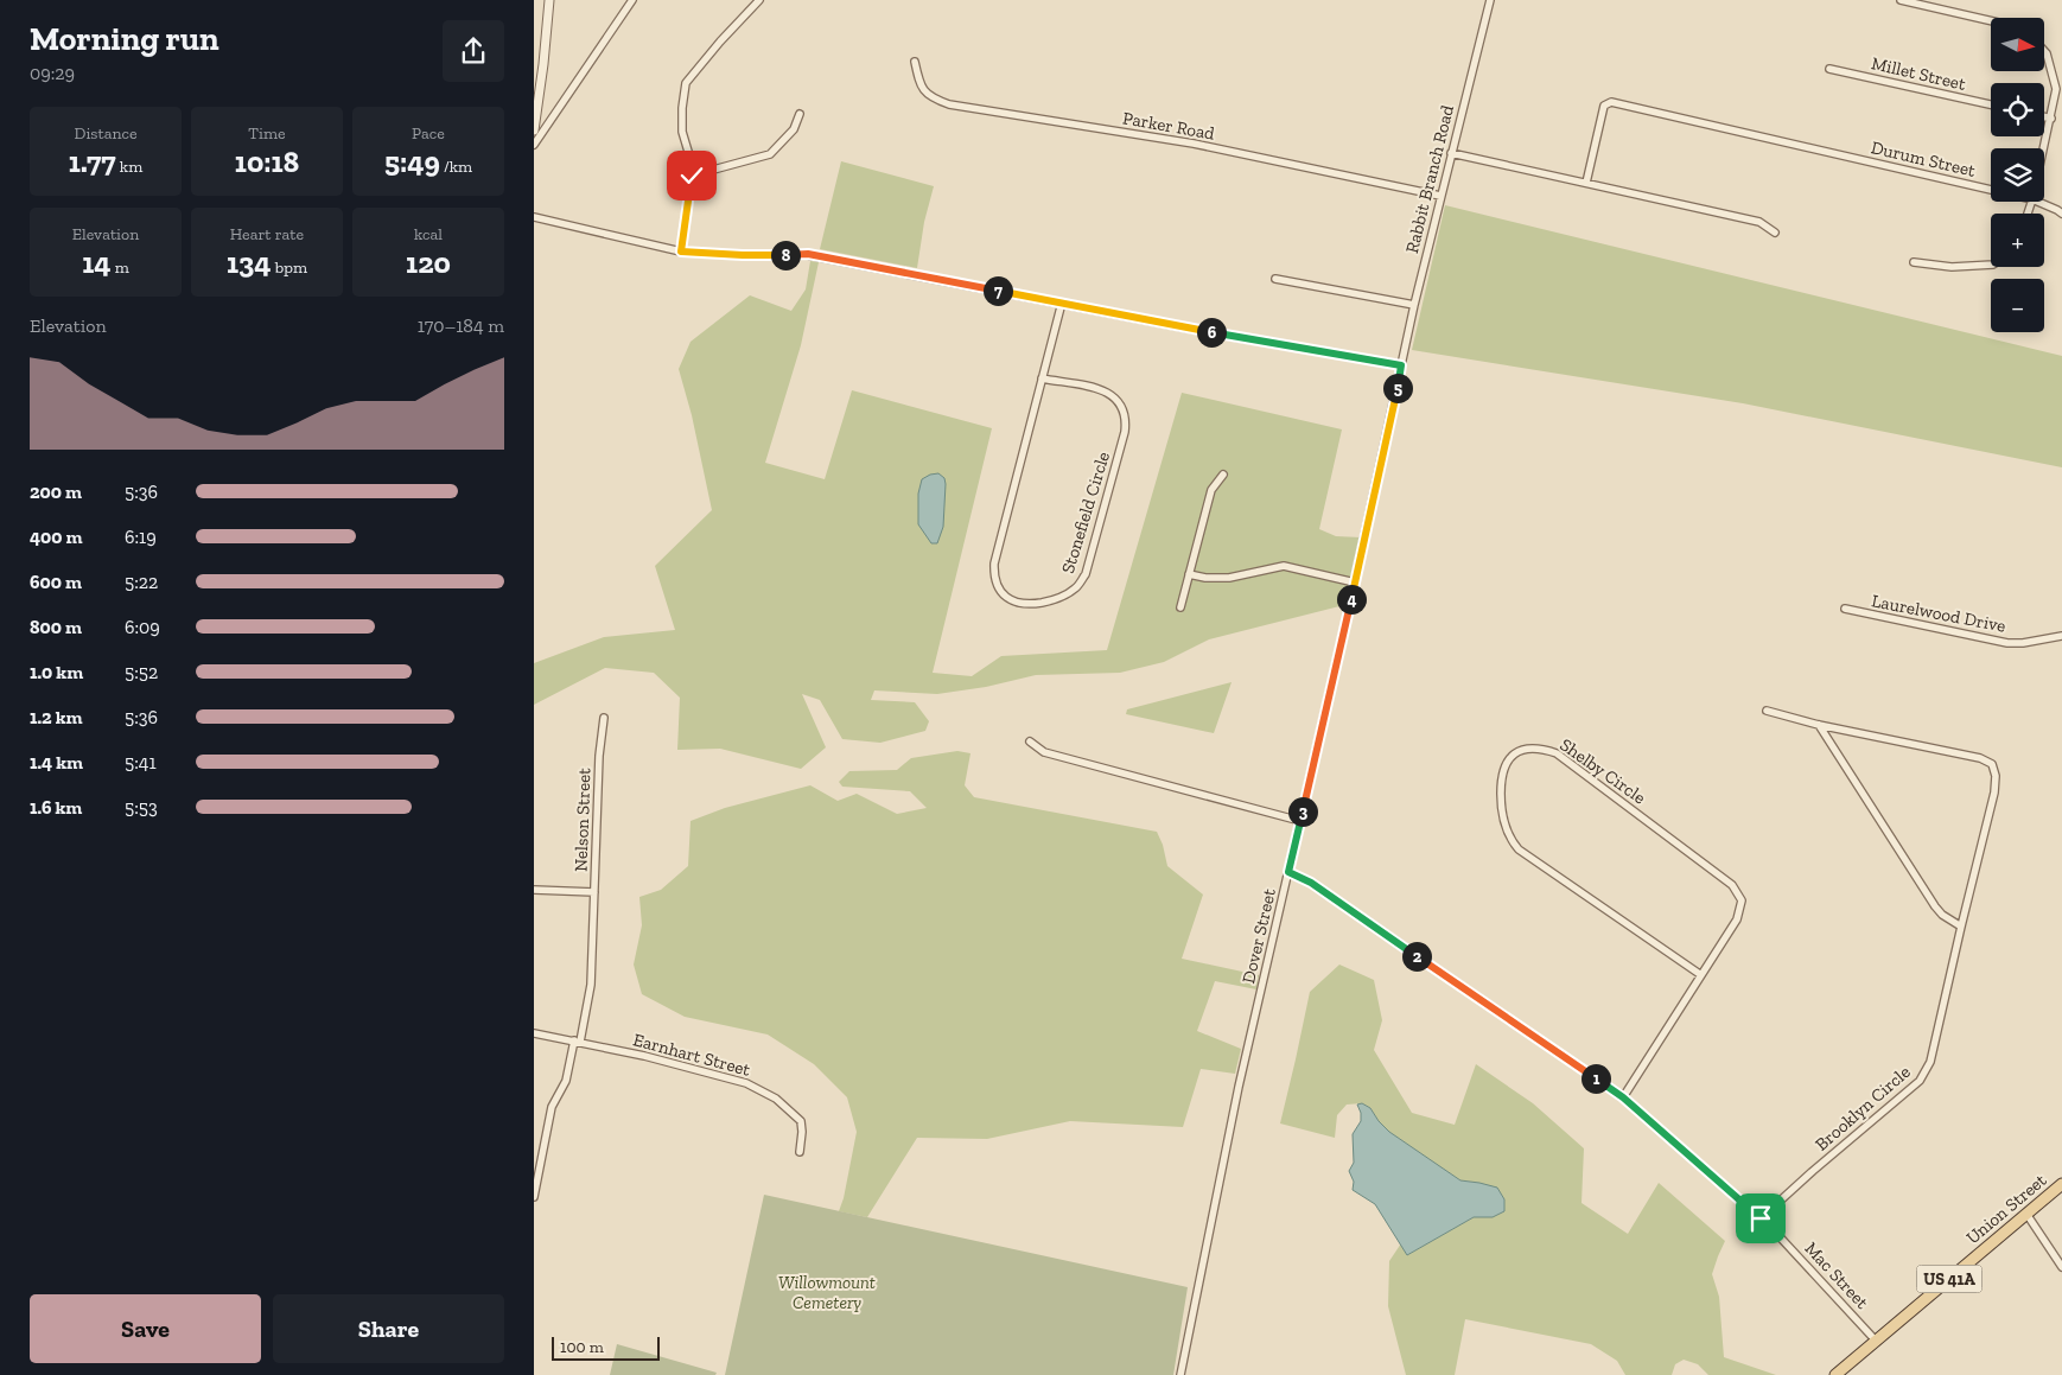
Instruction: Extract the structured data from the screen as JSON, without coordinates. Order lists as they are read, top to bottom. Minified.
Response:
{"streets":{"main road":["Union Street","US 41A"],"street":["Millet Street","Parker Road","Durum Street","Rabbit Branch Road","Stonefield Circle","Laurelwood Drive","Shelby Circle","Nelson Street","Dover Street","Earnhart Street","Brooklyn Circle","Mac Street"]},"crossings":[["Parker Road","Rabbit Branch Road"],["Rabbit Branch Road","Dover Street"],["Shelby Circle","Mac Street"],["Nelson Street","Earnhart Street"],["Dover Street","Mac Street"],["Brooklyn Circle","Mac Street"],["Union Street","Mac Street"]],"parks":["Willowmount Cemetery"],"scale_bar":"100 m","north":"right","page":{"heading":["Morning run","09:29"],"map_buttons":["+","−"],"stats":[["Distance","1.77 km"],["Time","10:18"],["Pace","5:49 /km"],["Elevation","14 m"],["Heart rate","134 bpm"],["kcal","120"]],"pins":["8","7","6","5","4","3","2","1"],"chart":["Elevation","170–184 m"],"list":[{"name":"200 m","note":"5:36"},{"name":"400 m","note":"6:19"},{"name":"600 m","note":"5:22"},{"name":"800 m","note":"6:09"},{"name":"1.0 km","note":"5:52"},{"name":"1.2 km","note":"5:36"},{"name":"1.4 km","note":"5:41"},{"name":"1.6 km","note":"5:53"}],"buttons":["Save","Share"],"scale":"100 m"}}
